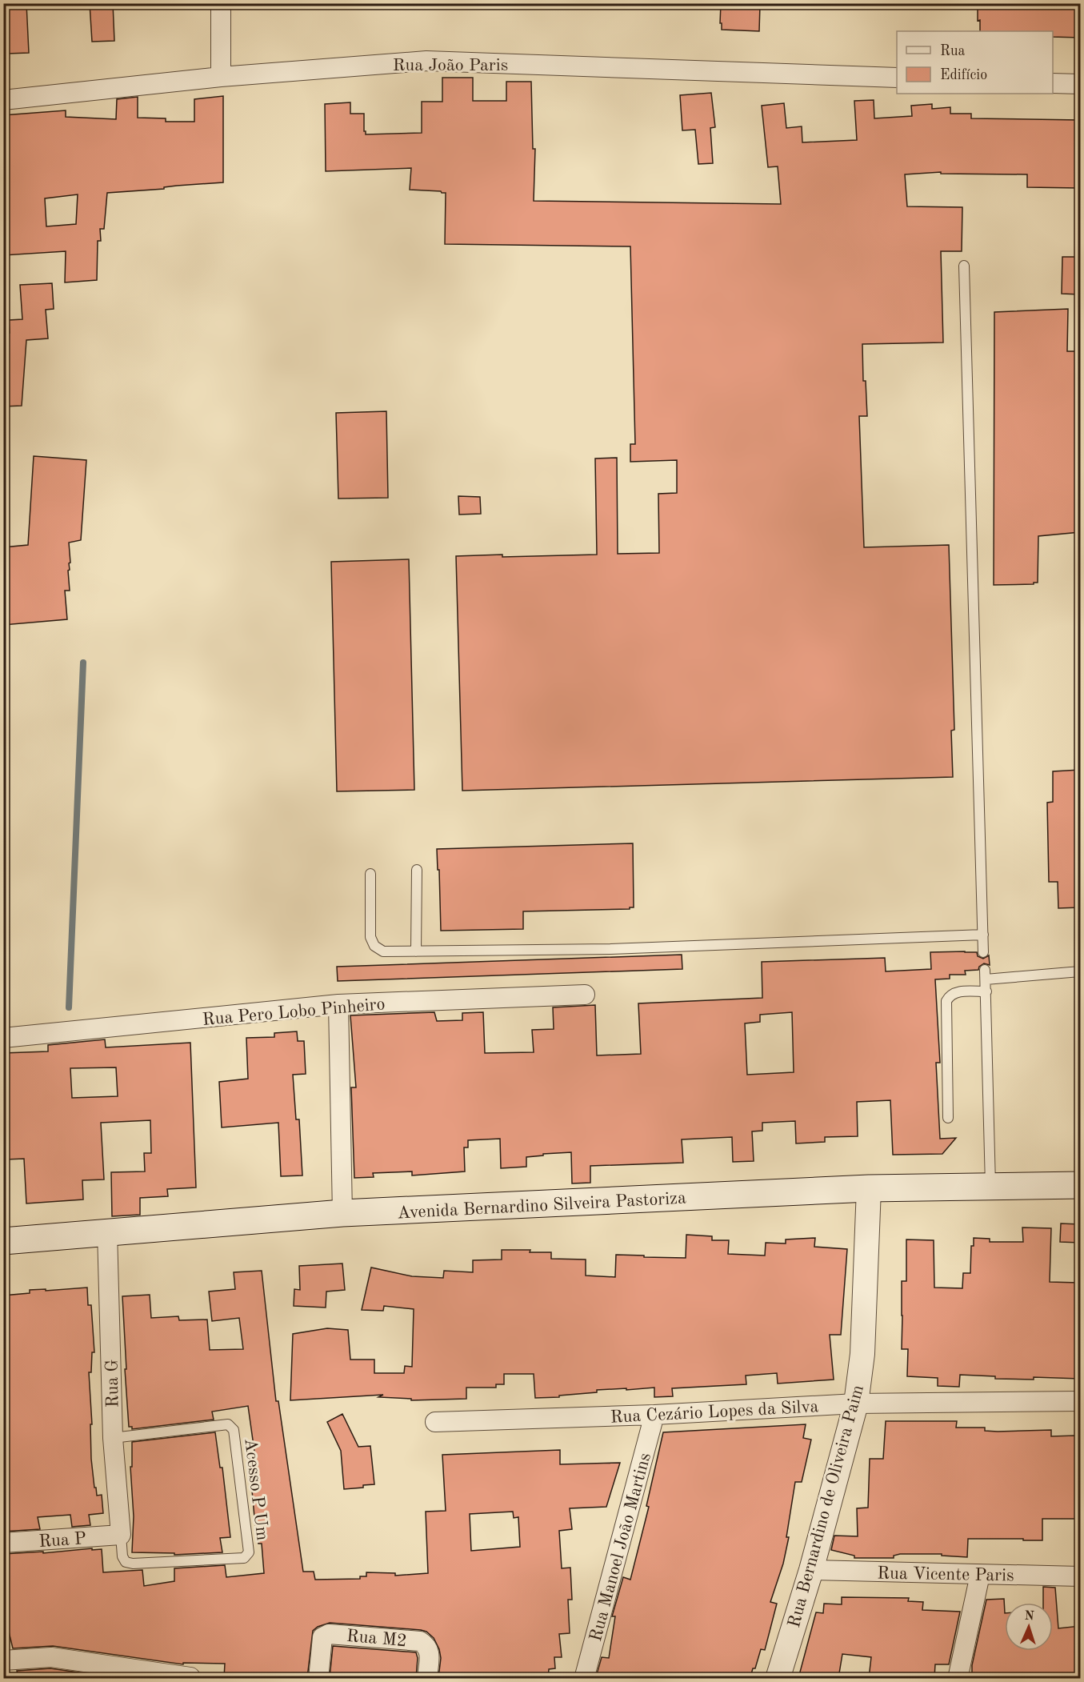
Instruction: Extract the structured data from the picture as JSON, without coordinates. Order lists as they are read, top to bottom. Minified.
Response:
{"streets":{"main road":["Avenida Bernardino Silveira Pastoriza"],"street":["Rua João Paris","Rua Pero Lobo Pinheiro","Rua G","Rua Cezário Lopes da Silva","Rua Bernardino de Oliveira Paim","Rua P","Rua Manoel João Martins","Rua Vicente Paris","Rua M2"],"lane":["Acesso P Um"]},"crossings":[["Avenida Bernardino Silveira Pastoriza","Rua G"],["Avenida Bernardino Silveira Pastoriza","Rua Bernardino de Oliveira Paim"],["Rua G","Acesso P Um"],["Rua G","Rua P"],["Rua Cezário Lopes da Silva","Rua Bernardino de Oliveira Paim"],["Rua Cezário Lopes da Silva","Rua Manoel João Martins"],["Acesso P Um","Rua P"],["Rua Bernardino de Oliveira Paim","Rua Vicente Paris"]],"legend":["Rua","Edifício"],"north":"top"}
